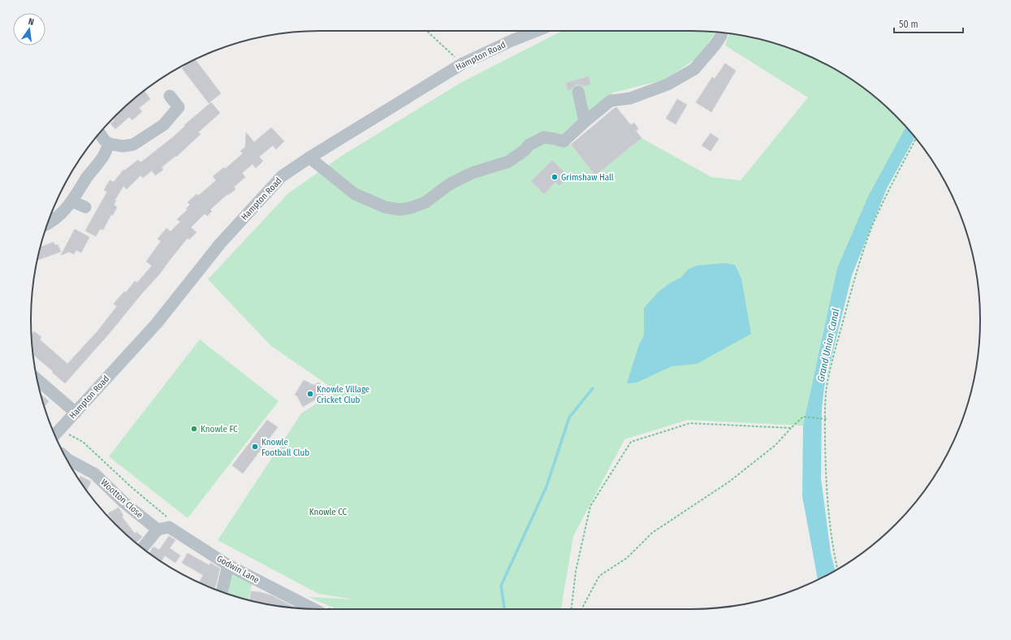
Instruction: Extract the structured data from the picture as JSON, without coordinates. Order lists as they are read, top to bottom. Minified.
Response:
{"streets":{"street":["Hampton Road","Wootton Close","Godwin Lane"]},"crossings":[["Wootton Close","Godwin Lane"]],"water":["Grand Union Canal"],"parks":["Knowle CC"],"places":["Grimshaw Hall","Knowle Village Cricket Club","Knowle FC","Knowle Football Club"],"scale_bar":"50 m","north":"top"}
